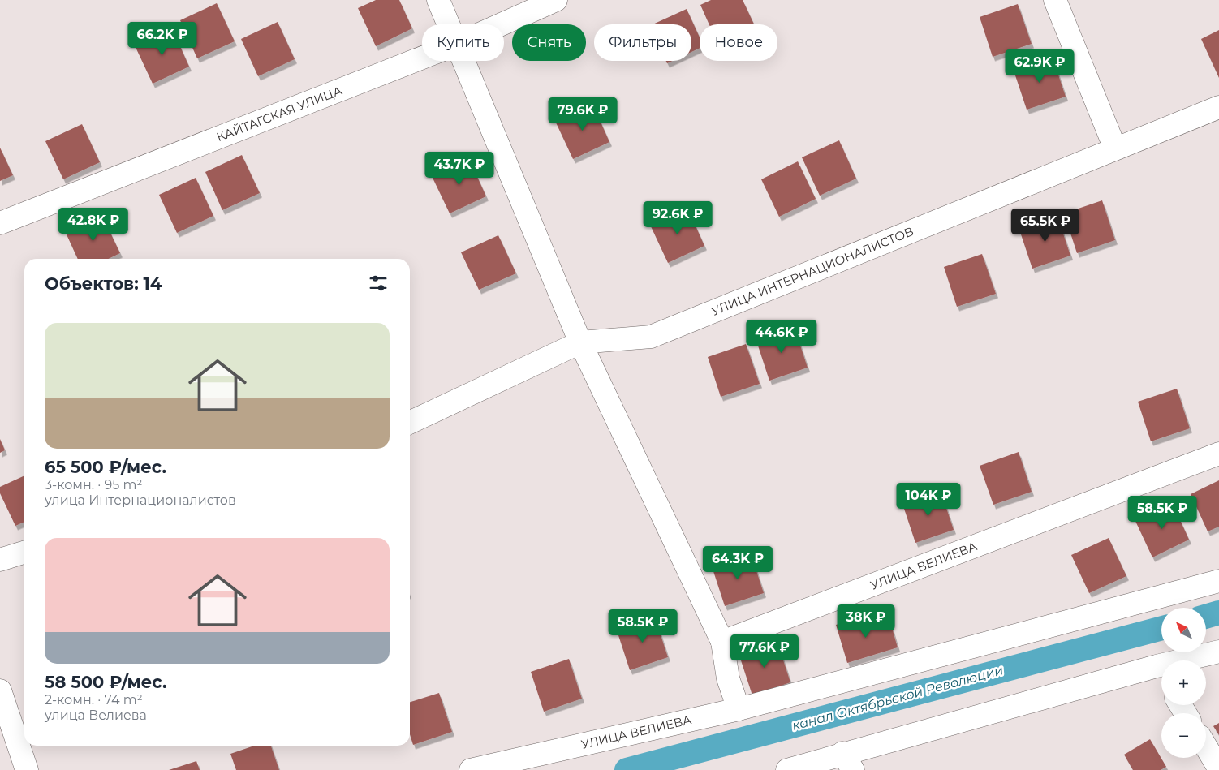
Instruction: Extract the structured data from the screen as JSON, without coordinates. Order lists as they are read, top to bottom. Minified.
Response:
{"streets":{"street":["КАЙТАГСКАЯ УЛИЦА","УЛИЦА ИНТЕРНАЦИОНАЛИСТОВ","УЛИЦА ВЕЛИЕВА"]},"water":["канал Октябрьской Революции"],"north":"top left","page":{"price":["66.2K ₽","62.9K ₽","79.6K ₽","43.7K ₽","92.6K ₽","42.8K ₽","65.5K ₽","44.6K ₽","104K ₽","58.5K ₽","64.3K ₽","38K ₽","58.5K ₽","77.6K ₽"],"chip":["Купить","Снять","Фильтры","Новое"],"heading":"Объектов: 14","list":[{"name":"65 500 ₽/мес.","note":"3-комн. · 95 m² · улица Интернационалистов"},{"name":"58 500 ₽/мес.","note":"2-комн. · 74 m² · улица Велиева"}],"map_buttons":["+","−"]}}
